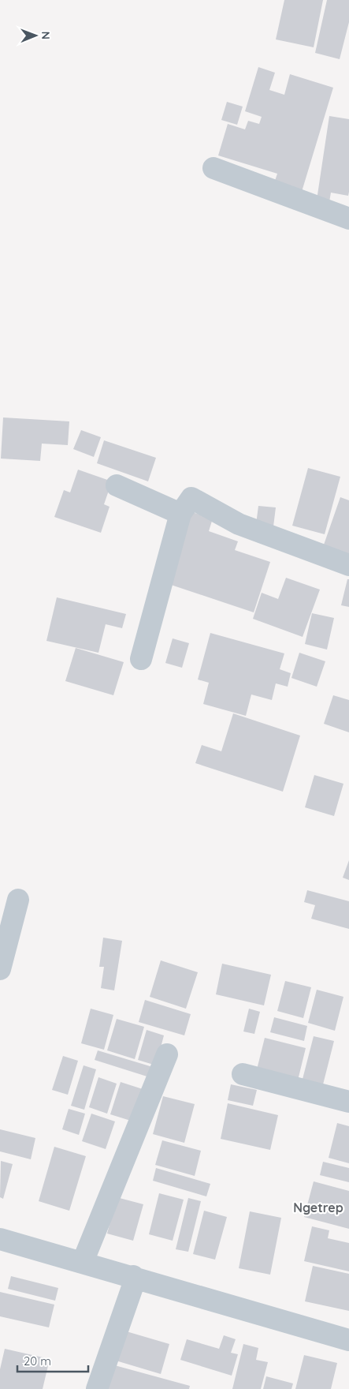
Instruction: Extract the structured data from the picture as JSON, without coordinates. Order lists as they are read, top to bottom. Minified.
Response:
{"districts":["Ngetrep"],"scale_bar":"20 m","north":"right"}
